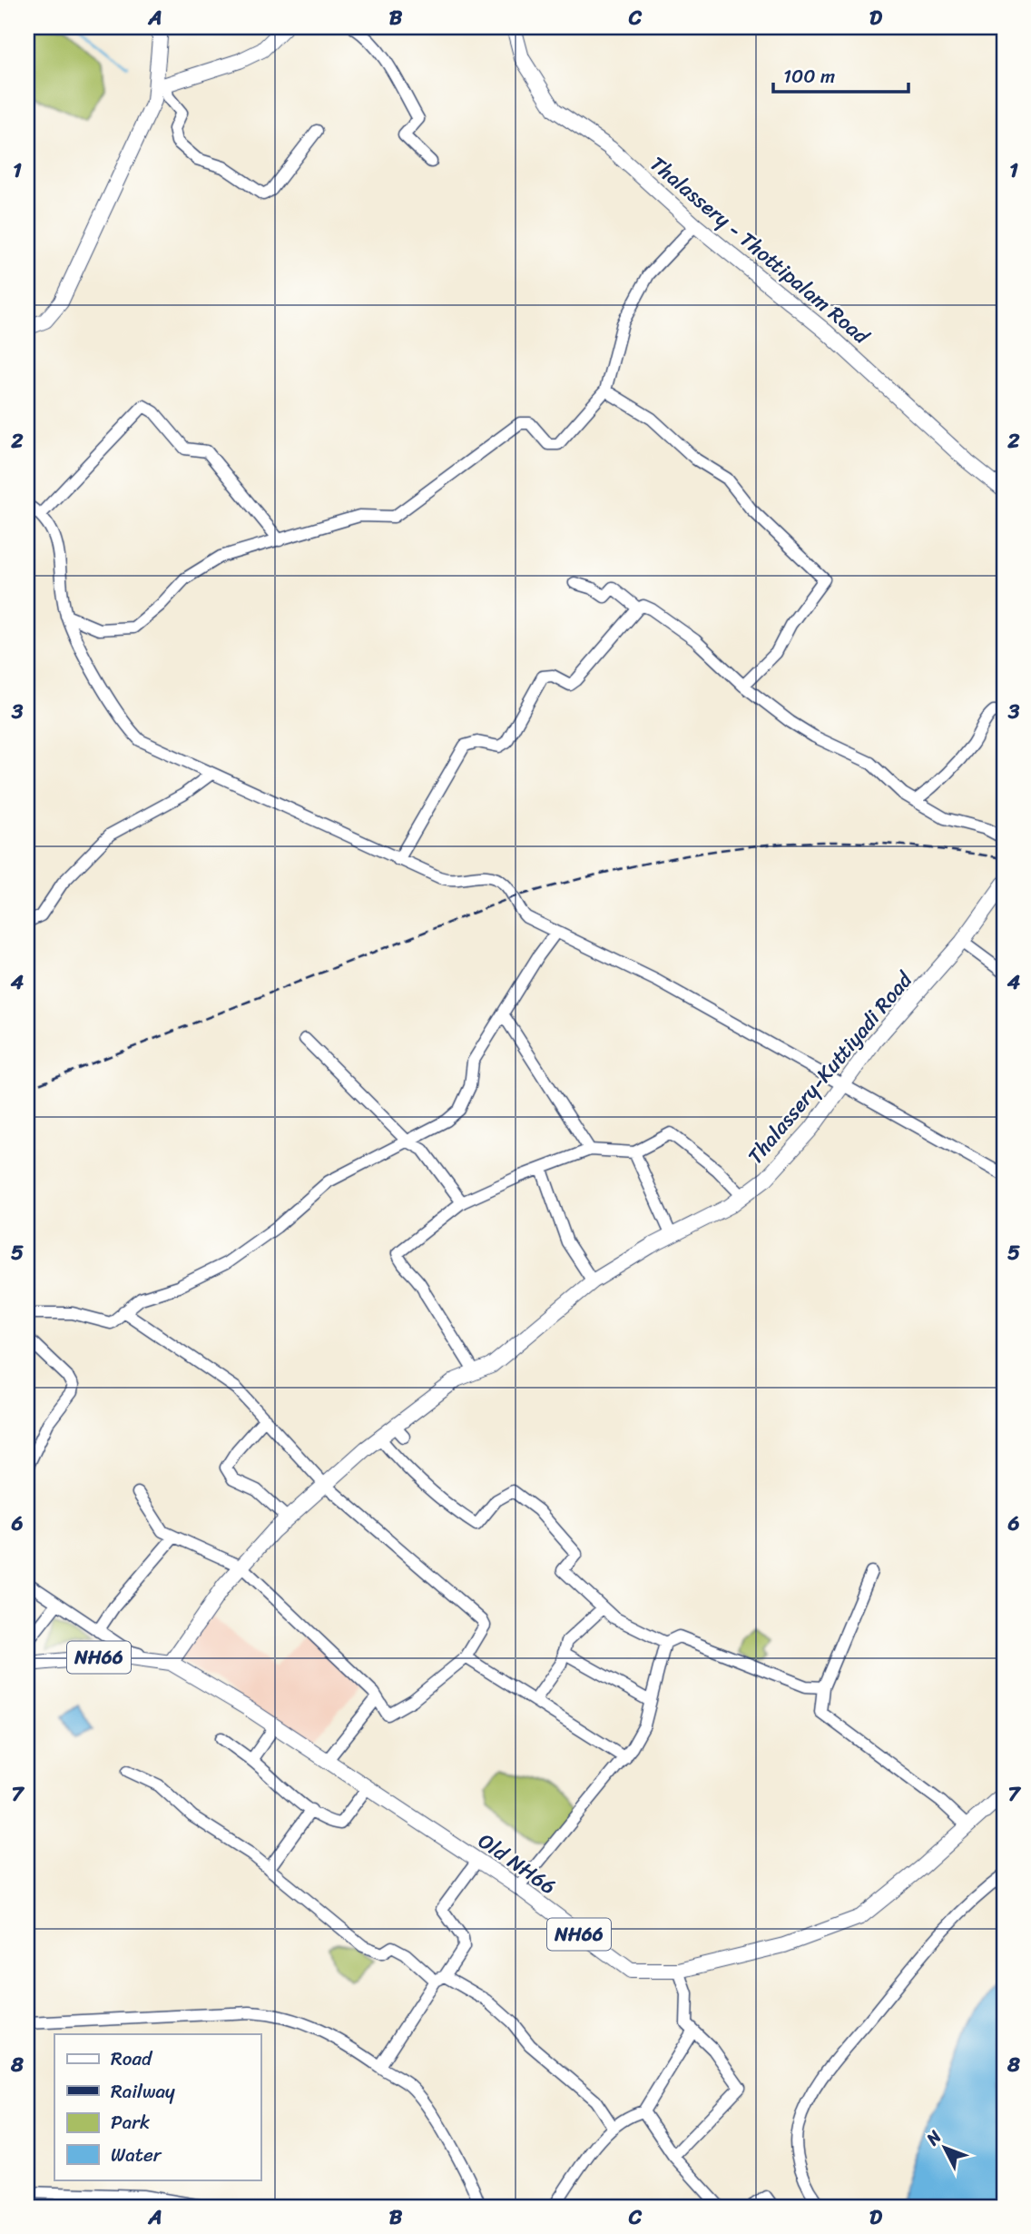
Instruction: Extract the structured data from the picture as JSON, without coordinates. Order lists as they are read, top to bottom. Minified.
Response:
{"streets":{"main road":["Thalassery - Thottipalam Road","Thalassery-Kuttiyadi Road","NH66","Old NH66"]},"crossings":[["Thalassery-Kuttiyadi Road","Old NH66"]],"legend":["Road","Railway","Park","Water"],"scale_bar":"100 m","north":"top left","grid":{"columns":["A","B","C","D"],"rows":["1","2","3","4","5","6","7","8"]}}
